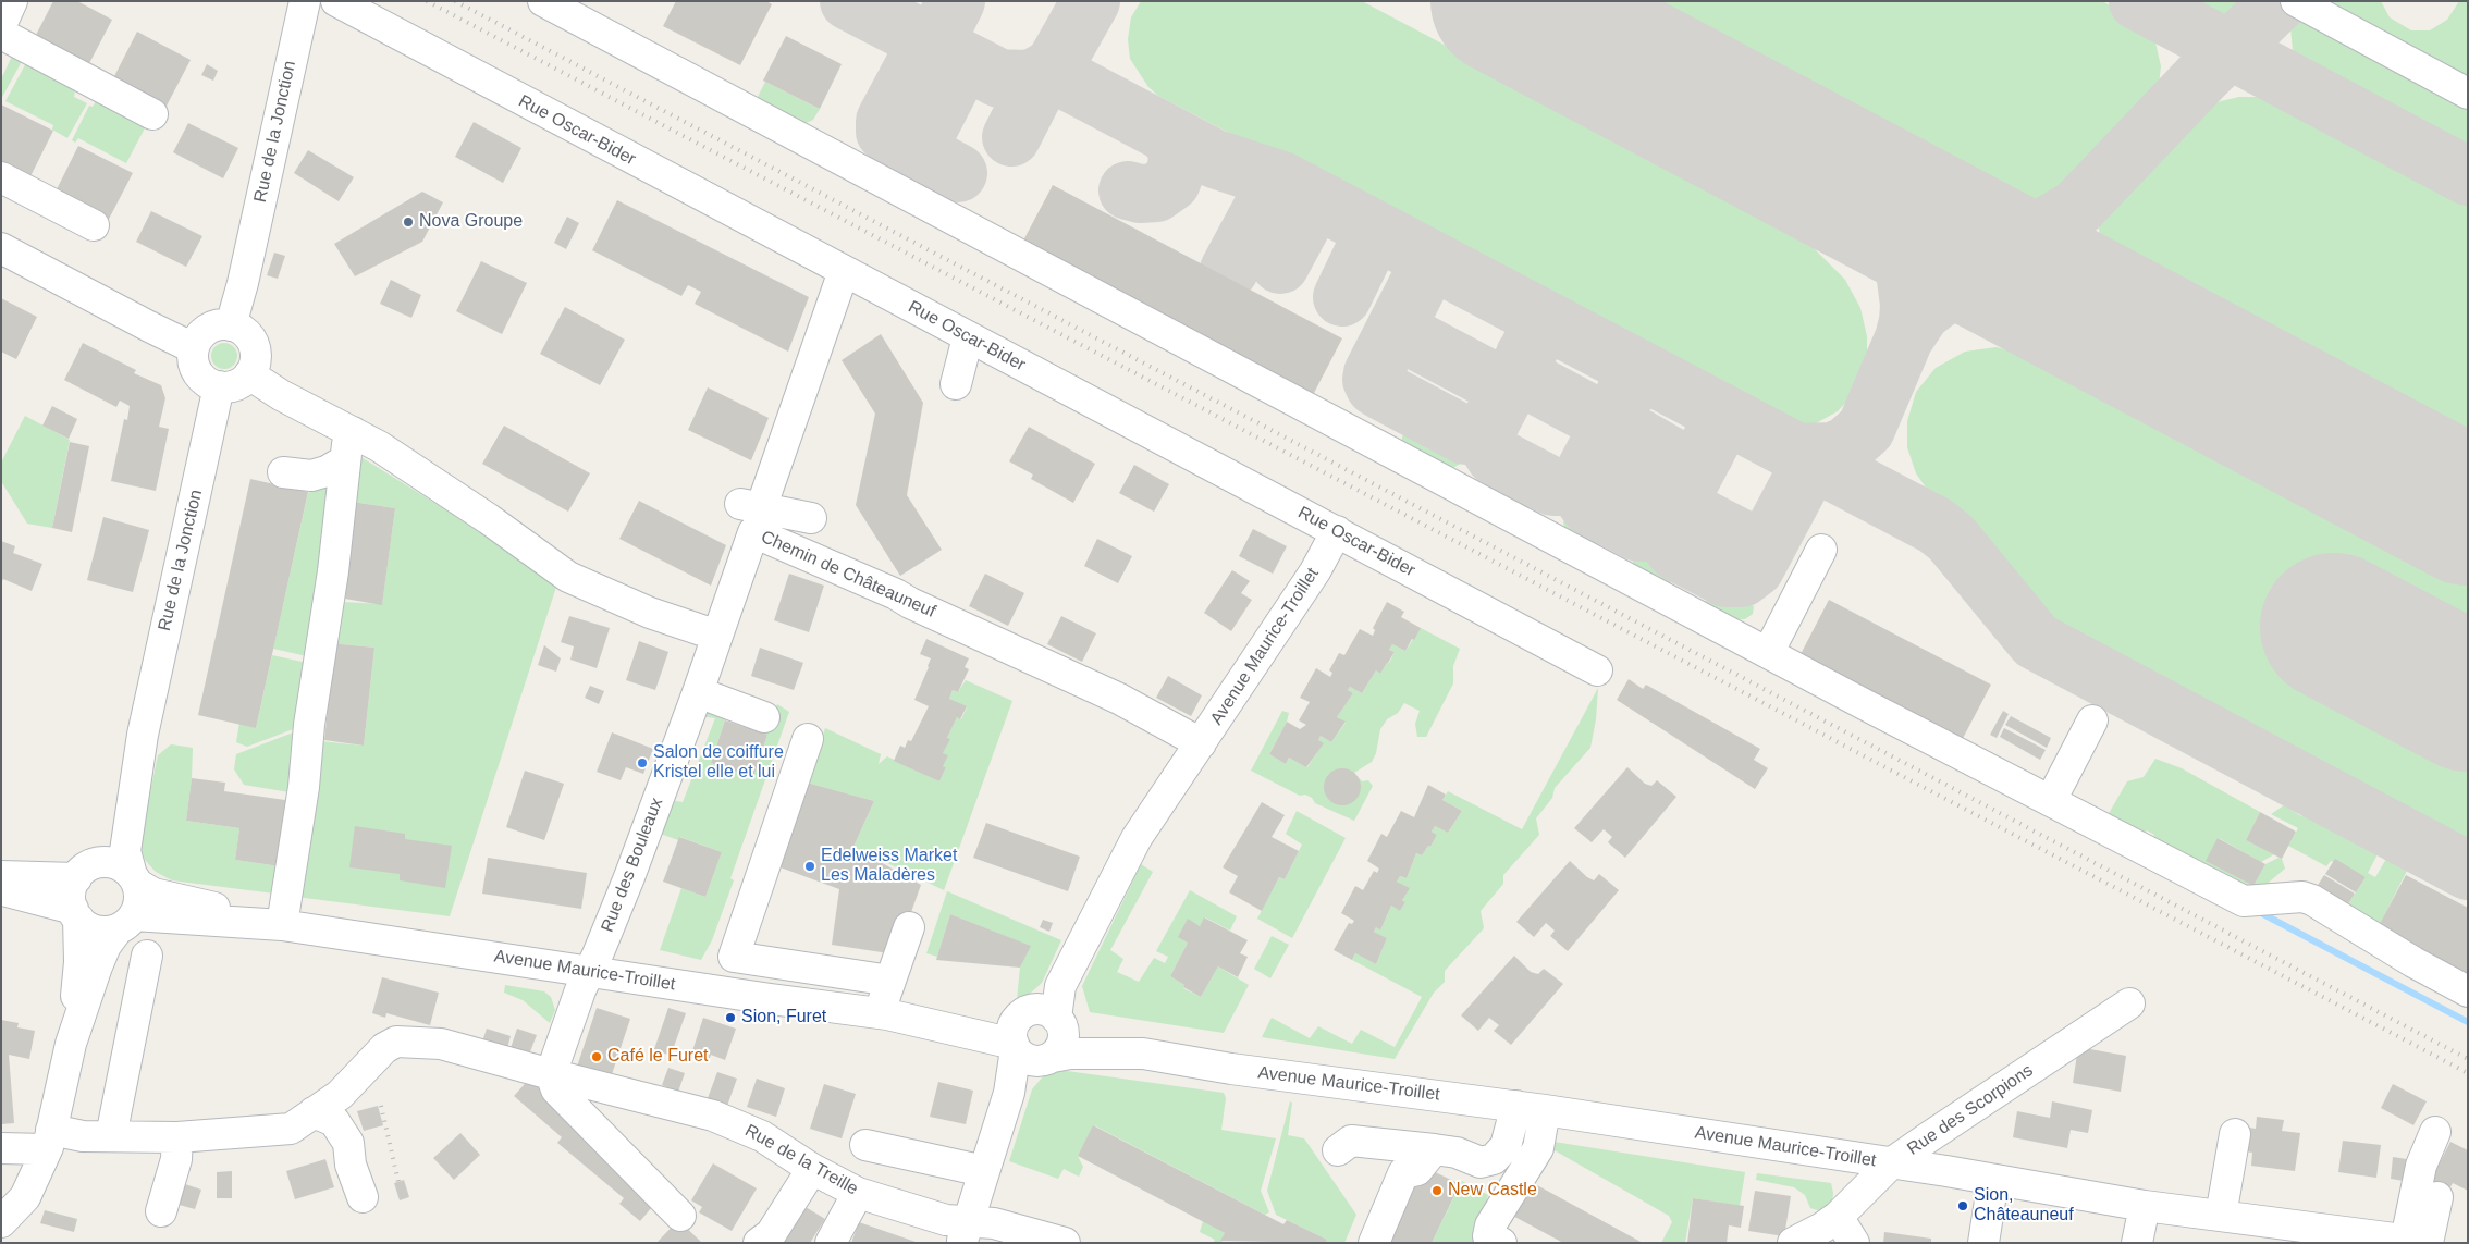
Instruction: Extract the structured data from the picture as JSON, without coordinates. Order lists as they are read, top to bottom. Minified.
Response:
{"streets":{"street":["Rue Oscar-Bider","Rue de la Jonction","Chemin de Châteauneuf","Avenue Maurice-Troillet","Rue des Bouleaux","Rue des Scorpions","Rue de la Treille"]},"crossings":[["Rue Oscar-Bider","Chemin de Châteauneuf"],["Rue Oscar-Bider","Avenue Maurice-Troillet"],["Rue de la Jonction","Avenue Maurice-Troillet"],["Chemin de Châteauneuf","Avenue Maurice-Troillet"],["Chemin de Châteauneuf","Rue des Bouleaux"],["Avenue Maurice-Troillet","Rue des Bouleaux"],["Avenue Maurice-Troillet","Rue des Scorpions"]],"places":["Nova Groupe","Salon de coiffure Kristel elle et lui","Edelweiss Market Les Maladères","Sion, Furet","Café le Furet","New Castle","Sion, Châteauneuf"]}
